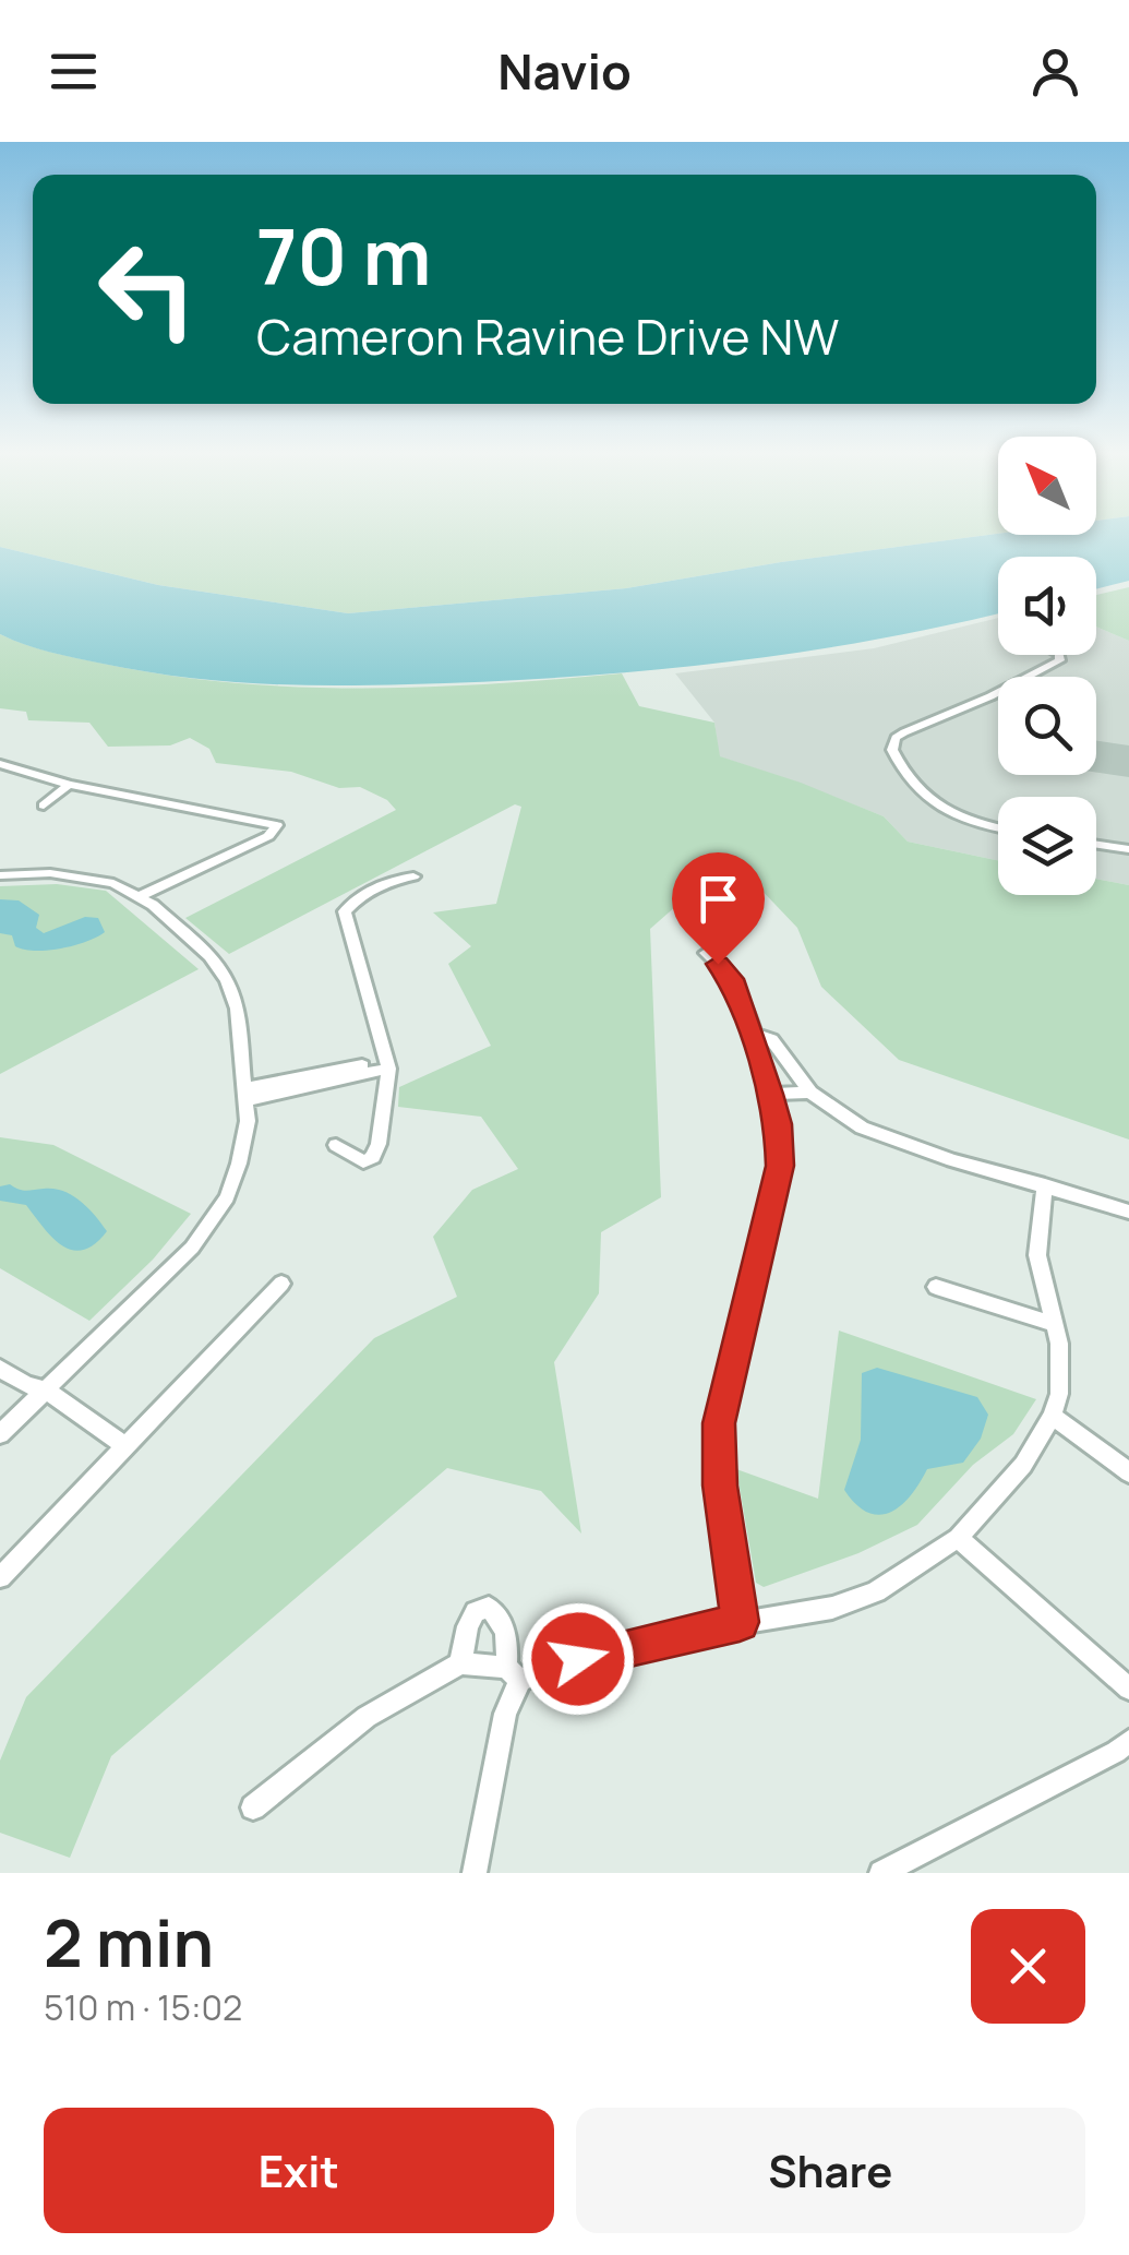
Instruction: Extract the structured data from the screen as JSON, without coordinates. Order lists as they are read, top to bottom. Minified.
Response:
{"north":"top left","page":{"header":"Navio","turn":["70 m","Cameron Ravine Drive NW"],"heading":["2 min","510 m · 15:02"],"buttons":["Exit","Share"]}}
